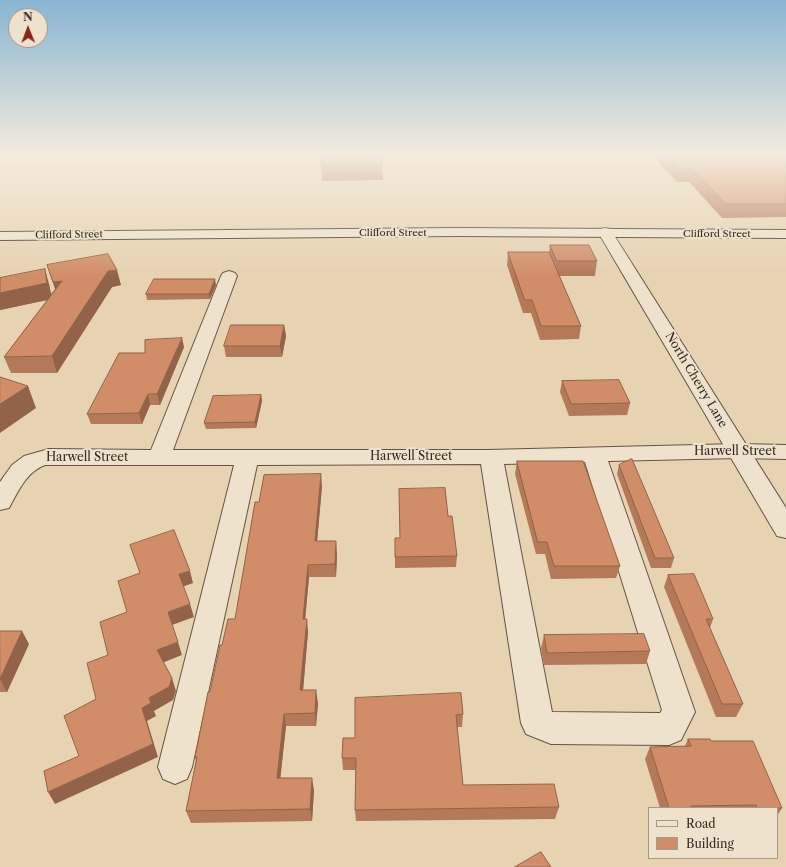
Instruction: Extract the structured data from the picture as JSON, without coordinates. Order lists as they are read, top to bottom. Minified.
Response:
{"streets":{"street":["Clifford Street","North Cherry Lane","Harwell Street"]},"crossings":[["Clifford Street","North Cherry Lane"],["North Cherry Lane","Harwell Street"]],"legend":["Road","Building"],"north":"top"}
